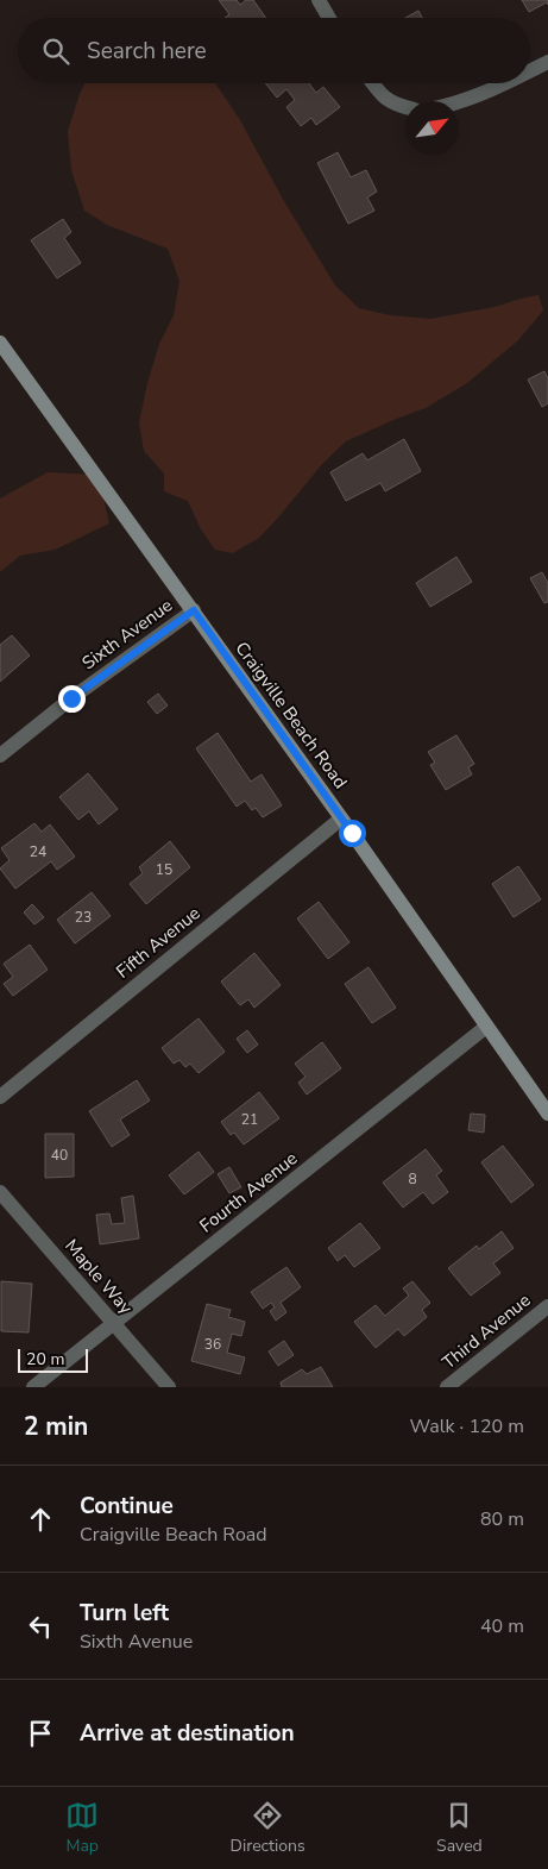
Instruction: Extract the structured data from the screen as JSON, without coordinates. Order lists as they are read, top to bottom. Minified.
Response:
{"streets":{"main road":["Craigville Beach Road"],"street":["Sixth Avenue","Fifth Avenue","Fourth Avenue","Maple Way","Third Avenue"]},"crossings":[["Sixth Avenue","Craigville Beach Road"],["Craigville Beach Road","Fifth Avenue"],["Craigville Beach Road","Fourth Avenue"],["Fourth Avenue","Maple Way"]],"house_numbers":["24","15","23","21","40","8","36"],"scale_bar":"20 m","north":"top right","page":{"search":"Search here","scale":"20 m","heading":["2 min","Walk · 120 m"],"list":[["Continue","Craigville Beach Road","80 m"],["Turn left","Sixth Avenue","40 m"],"Arrive at destination"],"nav":["Map","Directions","Saved"]}}
